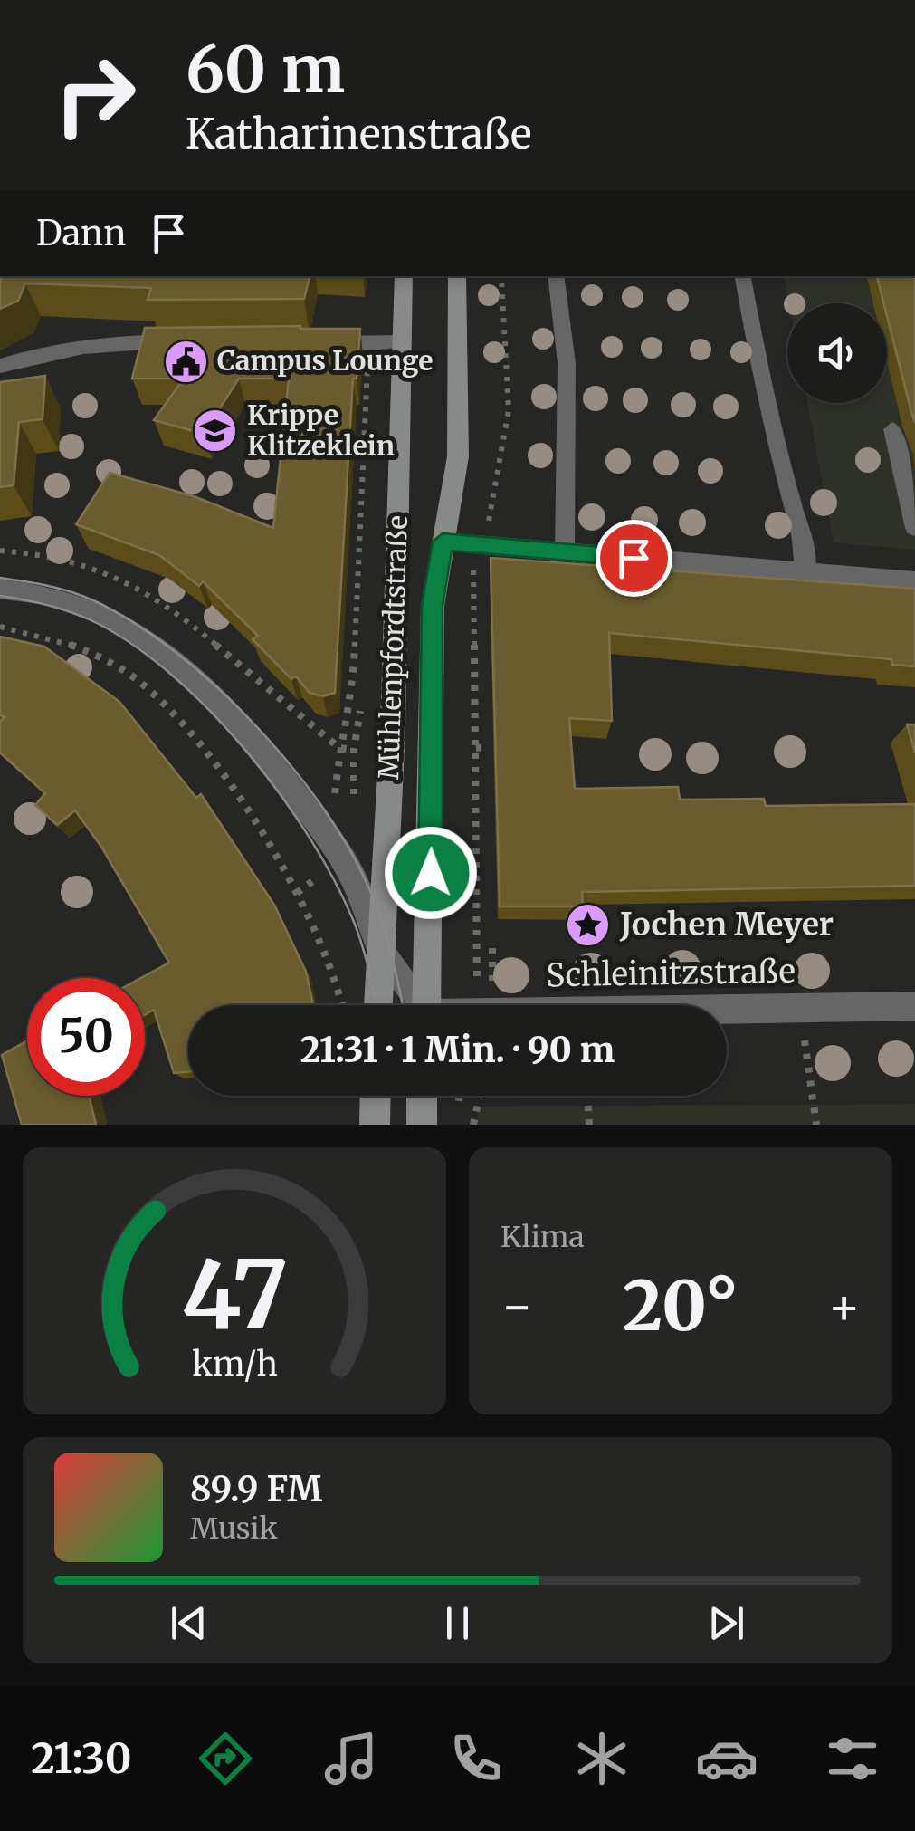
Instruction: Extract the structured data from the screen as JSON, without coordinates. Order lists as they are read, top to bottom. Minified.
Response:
{"streets":{"main road":["Mühlenpfordtstraße"],"street":["Schleinitzstraße"]},"places":{"public building":["Campus Lounge"],"school or university":["Krippe Klitzeklein"],"place":["Jochen Meyer"]},"page":{"turn":["60 m","Katharinenstraße"],"then":"Dann","limit":"50","trip":"21:31 · 1 Min. · 90 m","tile":"Klima","heat":["−","20°","+"],"song":["89.9 FM","Musik"],"tabs":"21:30","gauge":["47","km/h"]}}
